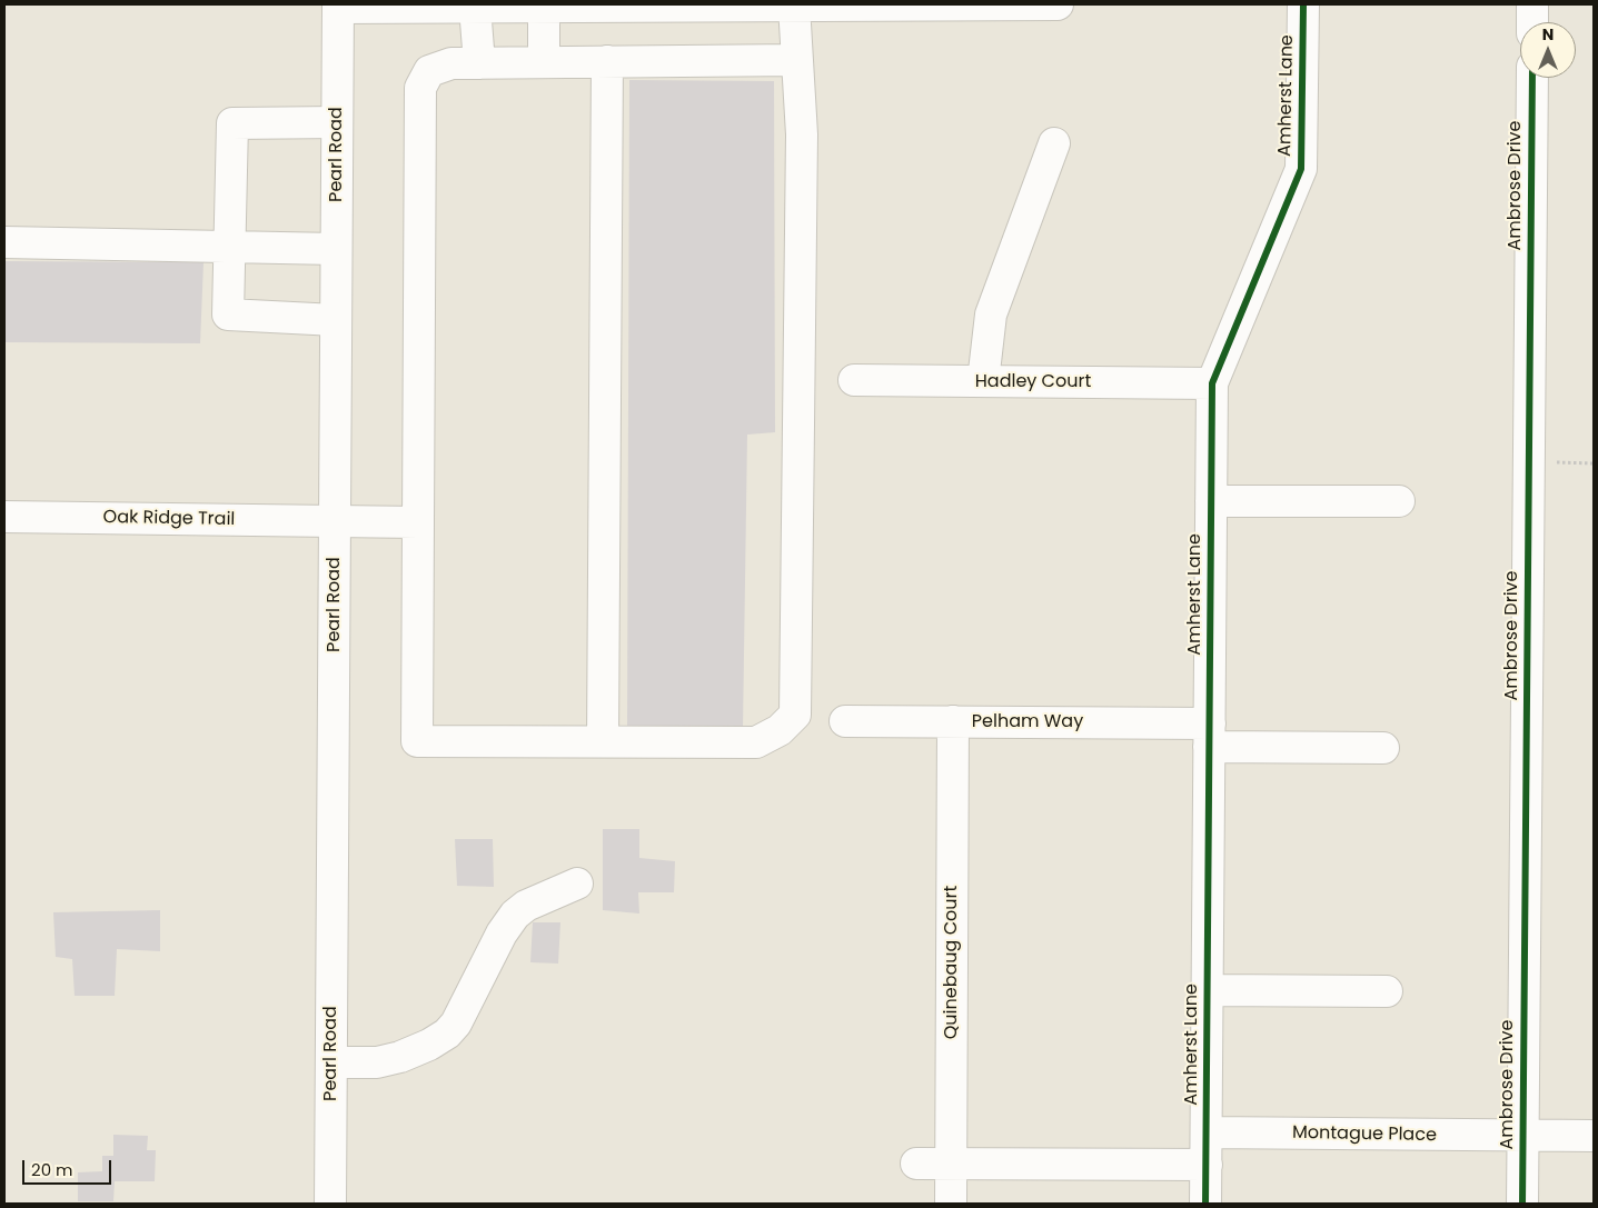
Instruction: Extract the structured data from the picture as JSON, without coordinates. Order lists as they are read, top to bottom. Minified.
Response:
{"streets":{"street":["Amherst Lane","Pearl Road","Ambrose Drive","Hadley Court","Oak Ridge Trail","Pelham Way","Quinebaug Court","Montague Place"]},"crossings":[["Amherst Lane","Hadley Court"],["Amherst Lane","Pelham Way"],["Amherst Lane","Montague Place"],["Pearl Road","Oak Ridge Trail"],["Ambrose Drive","Montague Place"],["Pelham Way","Quinebaug Court"]],"scale_bar":"20 m","north":"top"}
